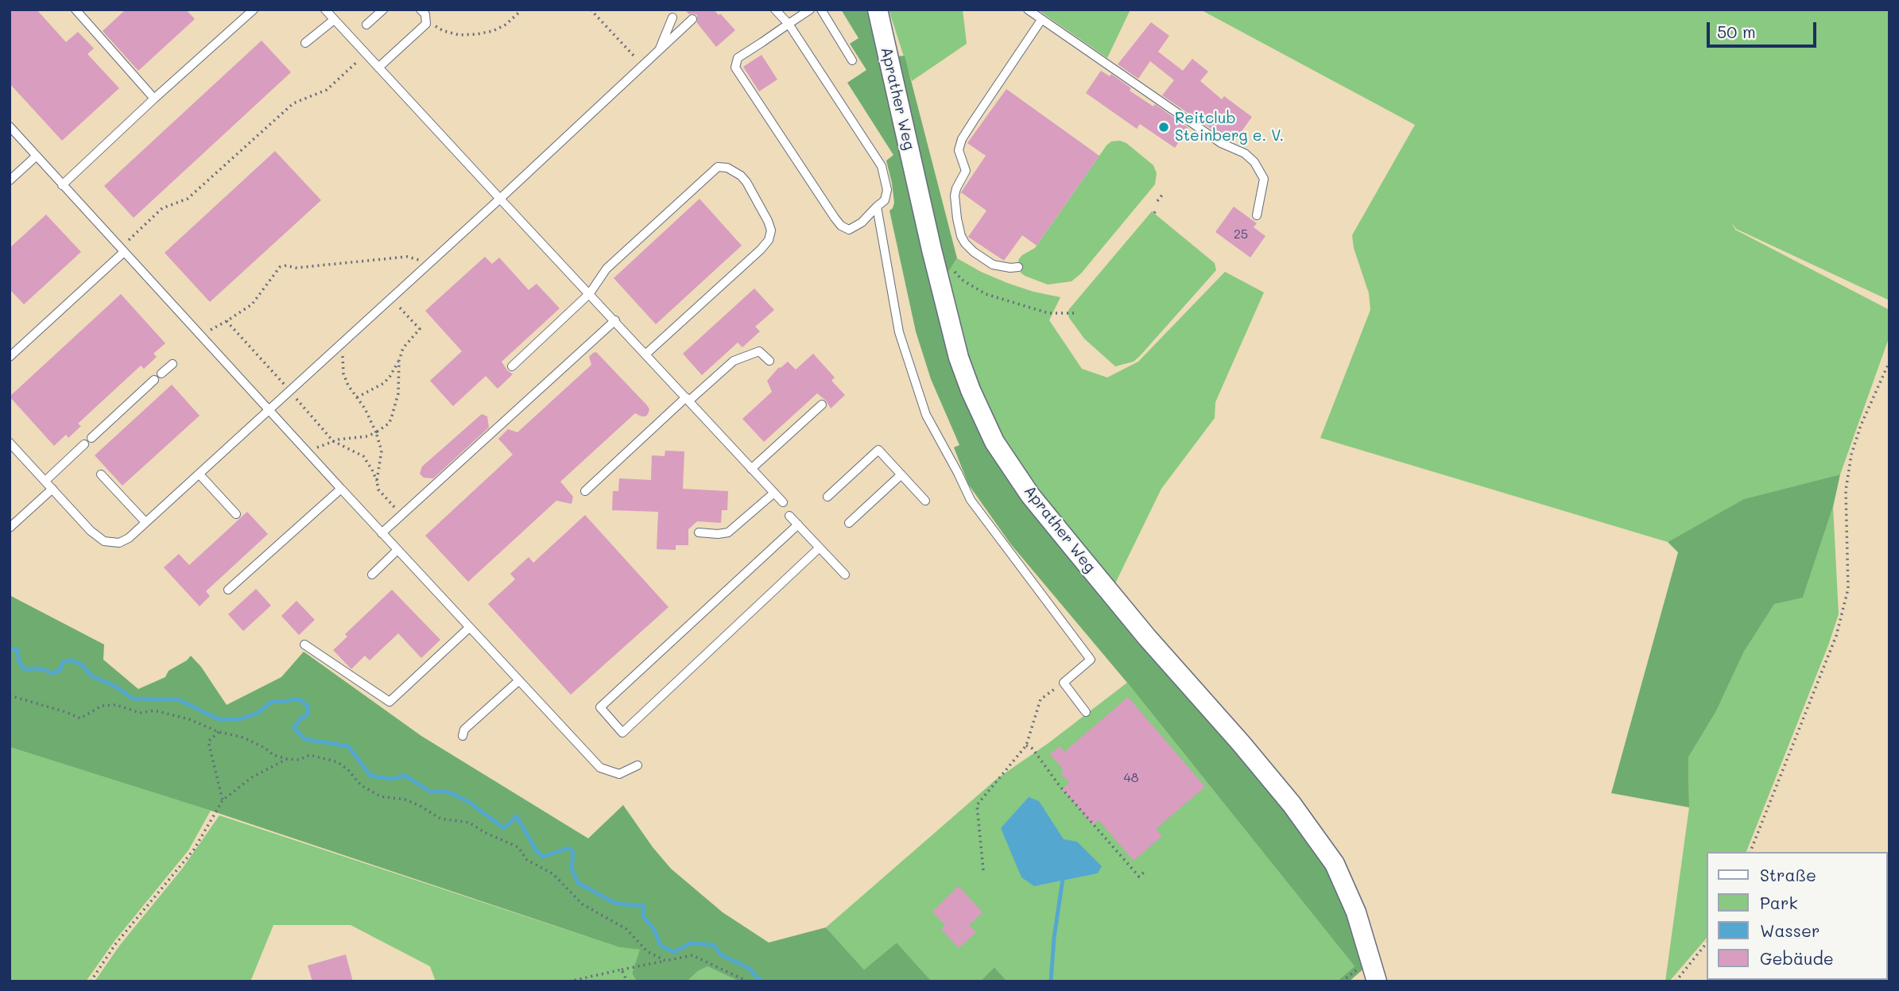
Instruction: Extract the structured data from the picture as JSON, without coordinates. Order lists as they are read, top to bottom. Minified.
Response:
{"streets":{"street":["Aprather Weg"]},"places":["Reitclub Steinberg e. V."],"house_numbers":["25","48"],"legend":["Straße","Park","Wasser","Gebäude"],"scale_bar":"50 m"}
